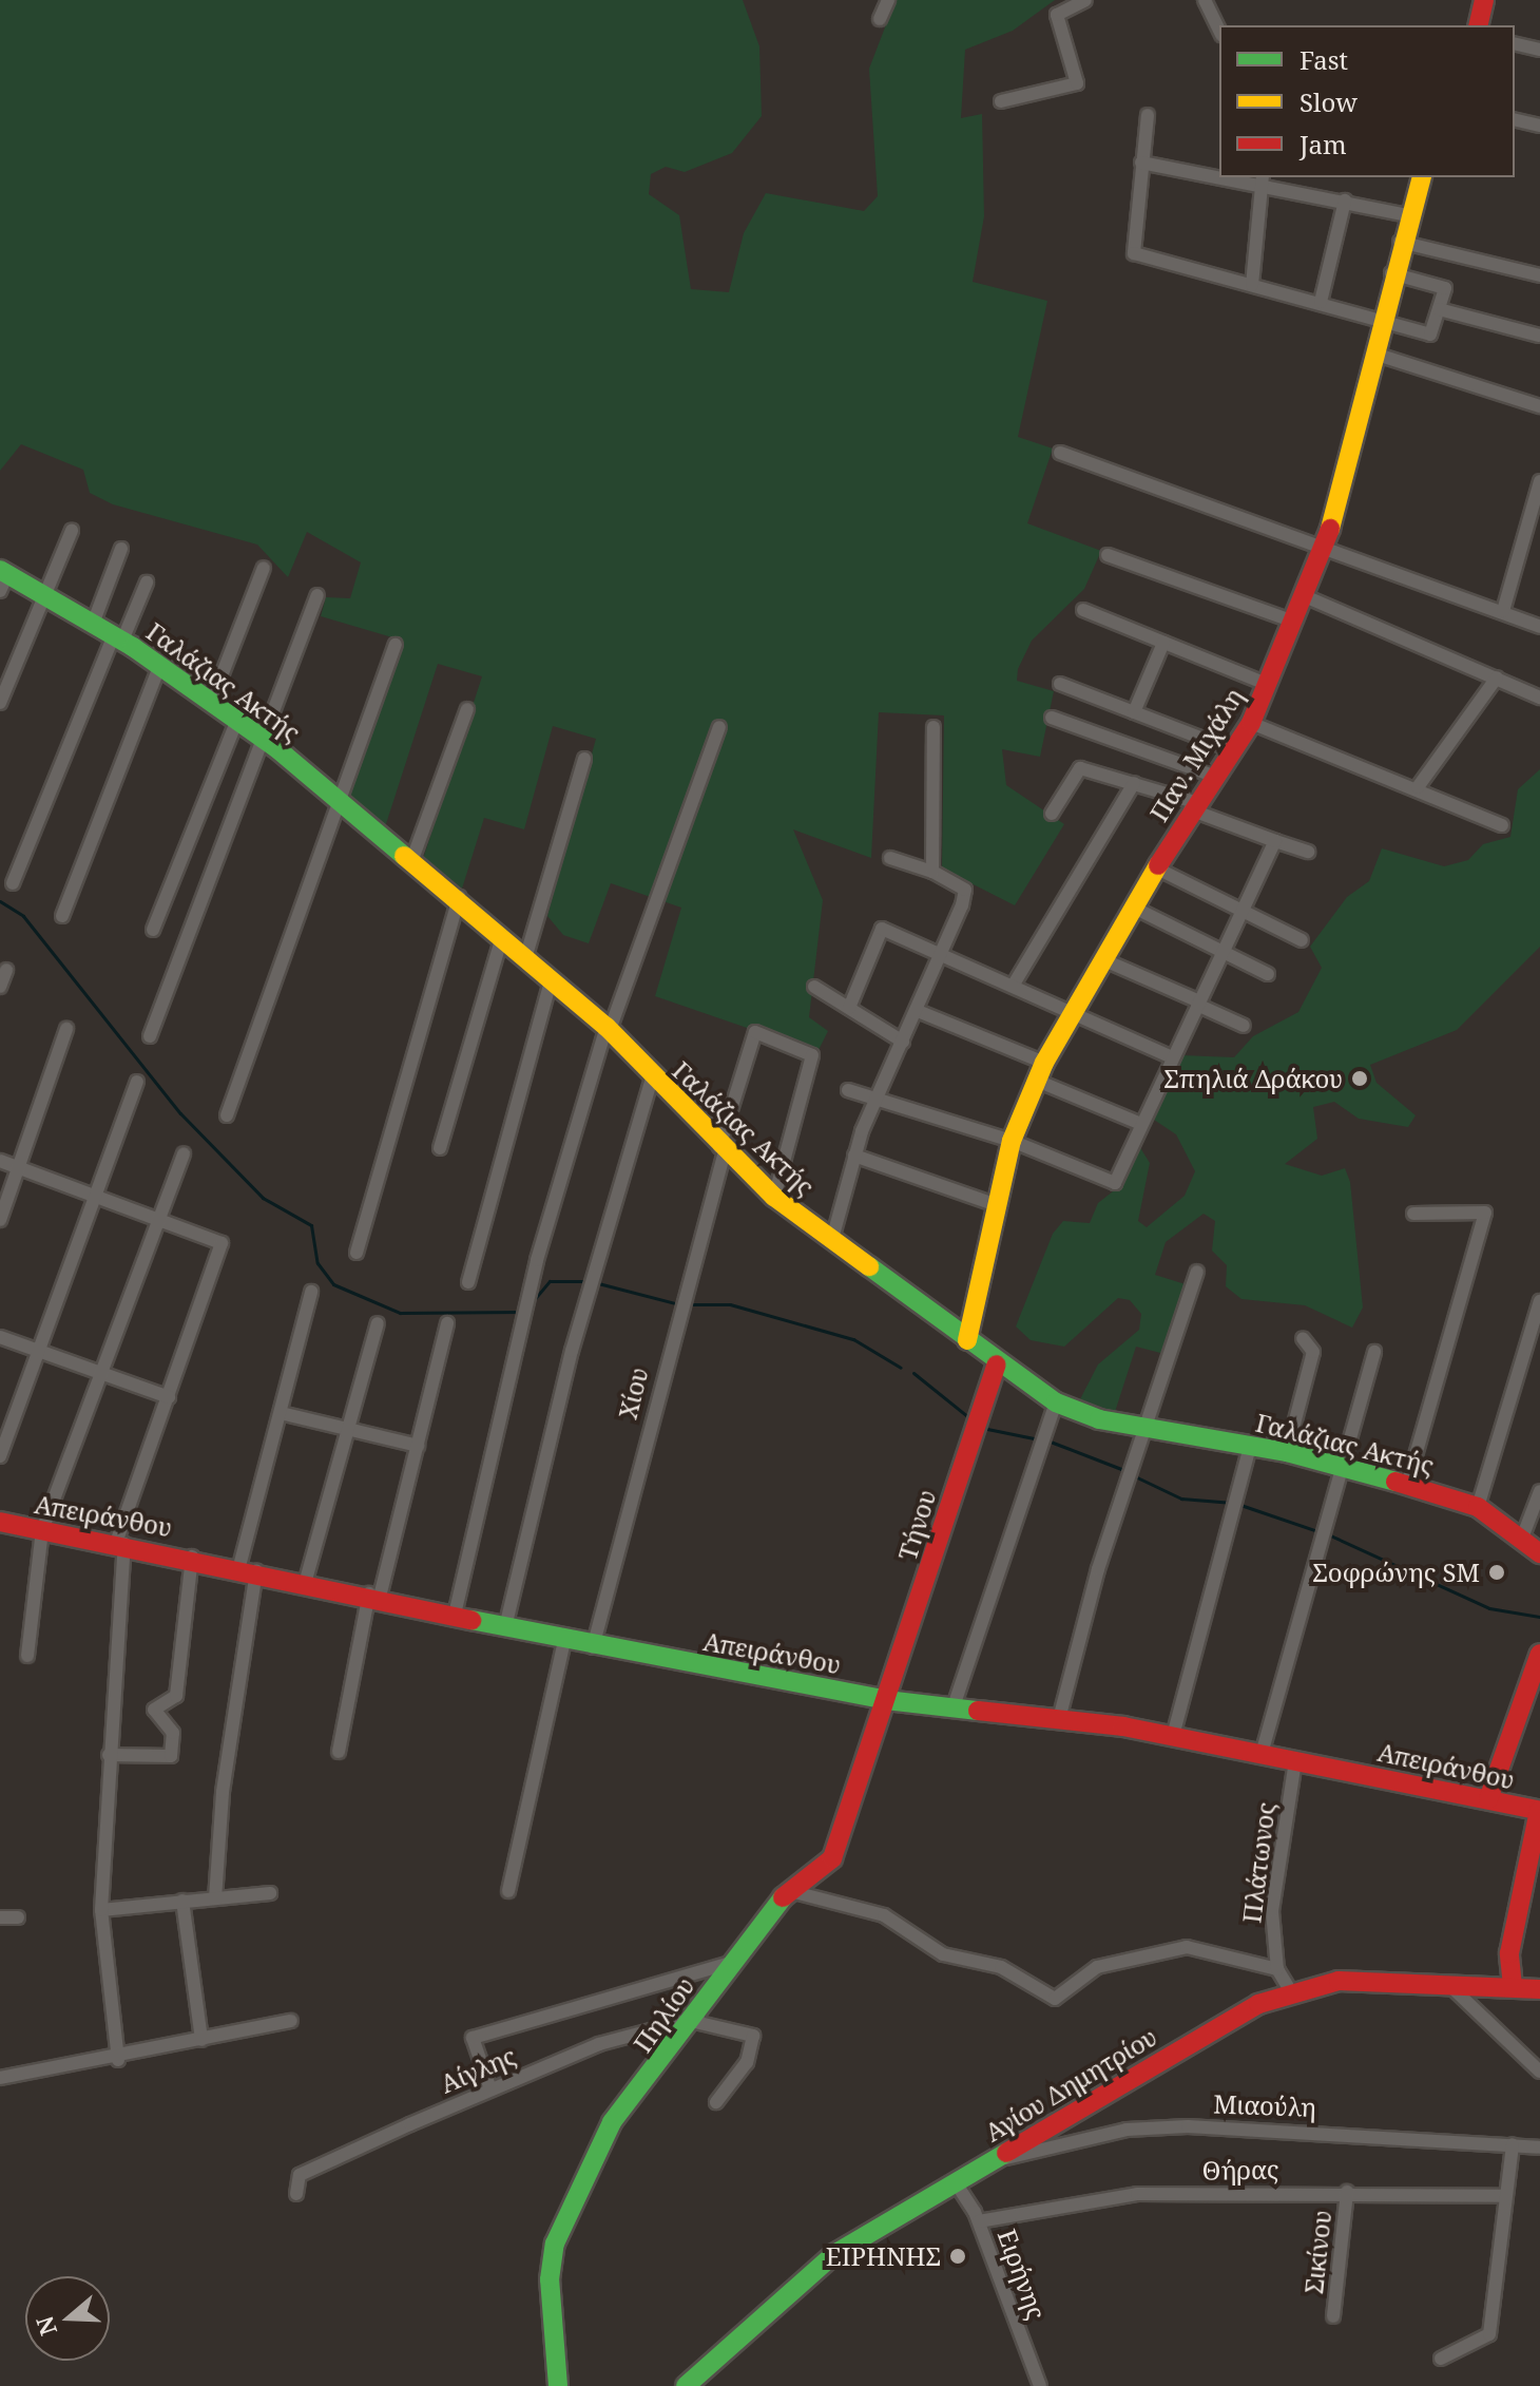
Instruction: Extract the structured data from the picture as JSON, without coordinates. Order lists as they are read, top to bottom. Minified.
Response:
{"streets":{"street":["Γαλάζιας Ακτής","Παν. Μιχάλη","Χίου","Απειράνθου","Τήνου","Πλάτωνος","Πηλίου","Αίγλης","Αγίου Δημητρίου","Μιαούλη","Θήρας","Σικίνου","Ειρήνης"]},"crossings":[["Γαλάζιας Ακτής","Παν. Μιχάλη"],["Γαλάζιας Ακτής","Χίου"],["Γαλάζιας Ακτής","Τήνου"],["Χίου","Απειράνθου"],["Απειράνθου","Τήνου"],["Απειράνθου","Πλάτωνος"],["Απειράνθου","Πηλίου"],["Τήνου","Πηλίου"],["Πηλίου","Αίγλης"],["Αγίου Δημητρίου","Μιαούλη"],["Αγίου Δημητρίου","Ειρήνης"],["Θήρας","Σικίνου"],["Θήρας","Ειρήνης"]],"places":["Σπηλιά Δράκου","Σοφρώνης SM","ΕΙΡΗΝΗΣ"],"legend":["Fast","Slow","Jam"],"north":"left"}
